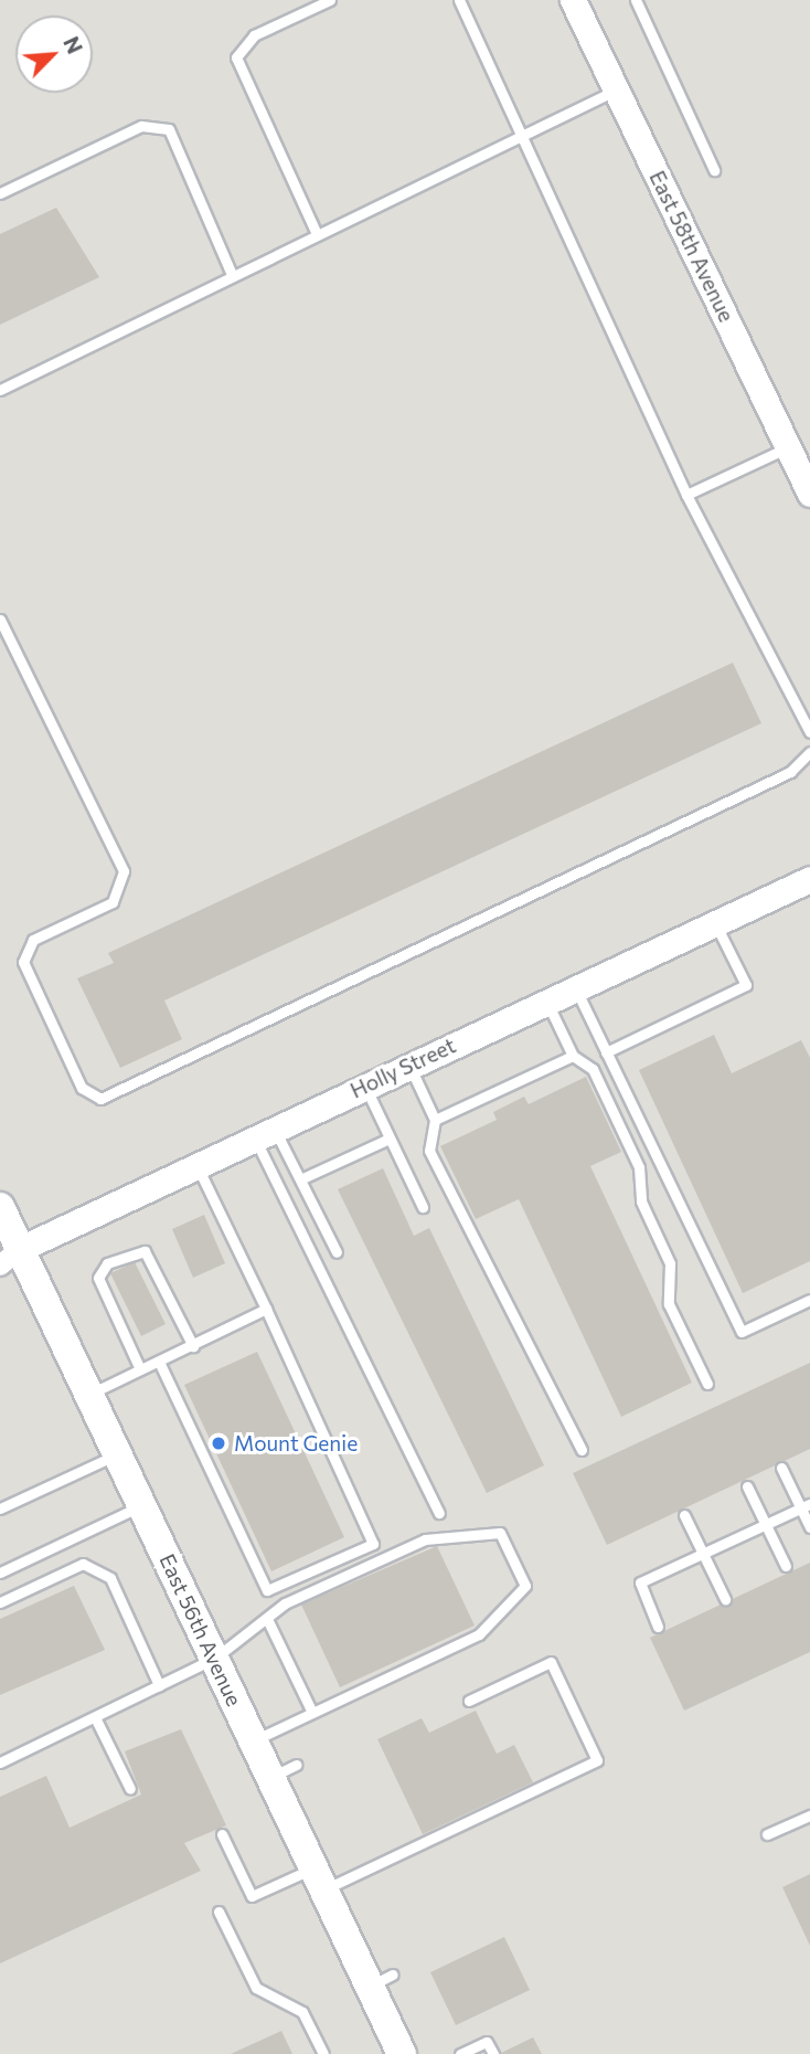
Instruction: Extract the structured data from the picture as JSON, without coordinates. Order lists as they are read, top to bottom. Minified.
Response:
{"streets":{"main road":["East 56th Avenue"],"street":["East 58th Avenue","Holly Street"]},"crossings":[["Holly Street","East 56th Avenue"]],"places":["Mount Genie"],"north":"top right"}
